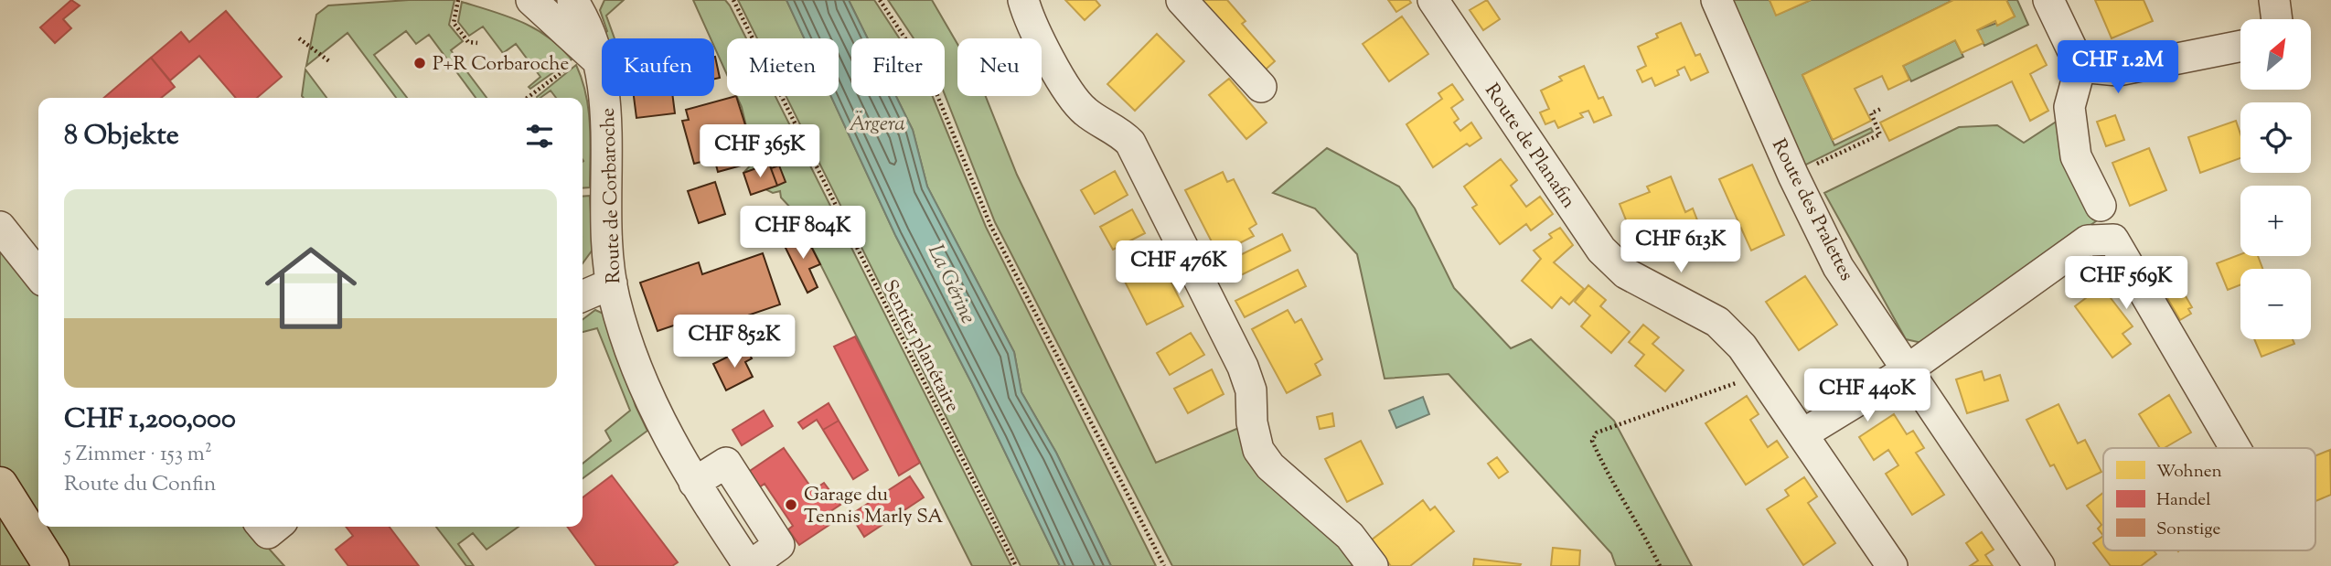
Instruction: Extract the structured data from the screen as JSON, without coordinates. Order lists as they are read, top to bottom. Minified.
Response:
{"streets":{"street":["Route de Planafin","Route de Corbaroche","Route des Pralettes"],"path":["Sentier planétaire"]},"water":["Ärgera","La Gérine"],"places":["P+R Corbaroche","Garage du Tennis Marly SA"],"legend":["Wohnen","Handel","Sonstige"],"north":"top right","page":{"map_buttons":["+","−"],"chip":["Kaufen","Mieten","Filter","Neu"],"price":["CHF 1.2M","CHF 365K","CHF 804K","CHF 613K","CHF 476K","CHF 569K","CHF 852K","CHF 440K"],"heading":"8 Objekte","list":[{"name":"CHF 1,200,000","note":"5 Zimmer · 153 m² · Route du Confin"}]}}
